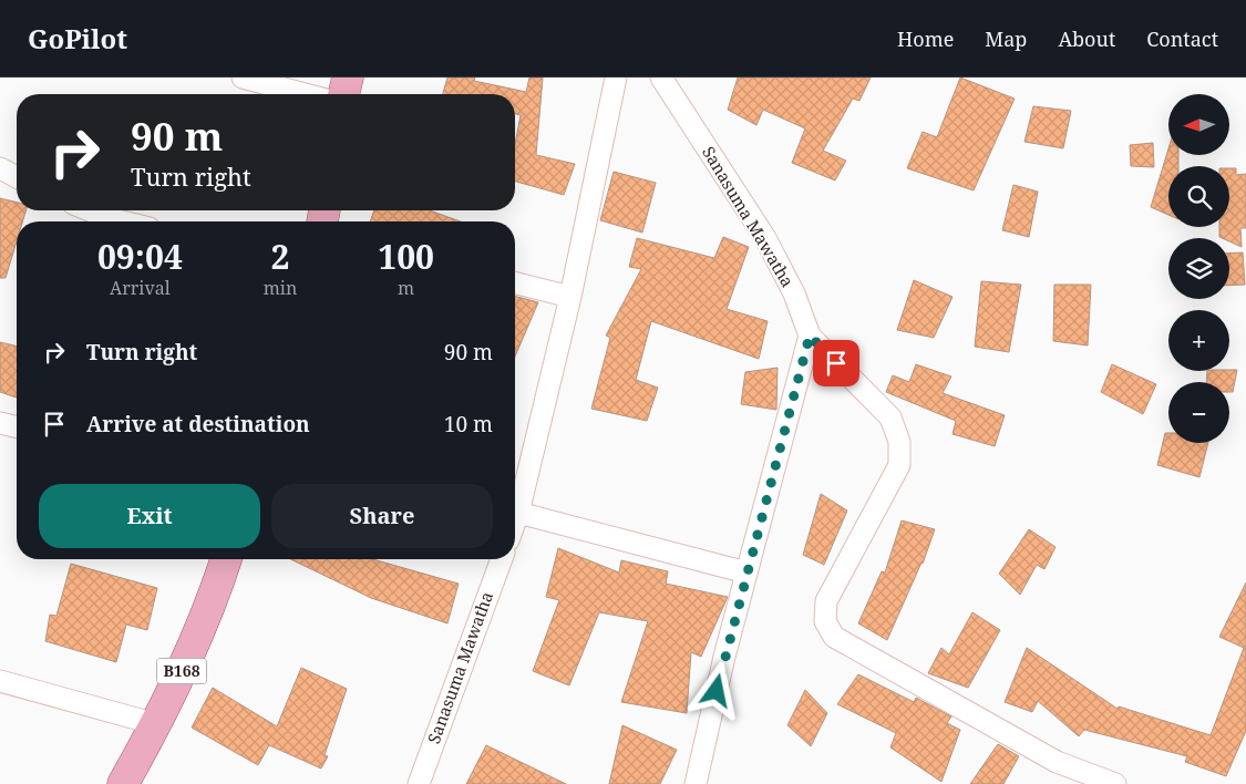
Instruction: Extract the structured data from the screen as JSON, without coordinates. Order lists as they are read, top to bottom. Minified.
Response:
{"streets":{"main road":["B168"],"street":["Sanasuma Mawatha"]},"north":"left","page":{"header":"GoPilot","nav":["Home","Map","About","Contact"],"map_buttons":["+","−"],"turn":["90 m","Turn right"],"eta":["09:04","Arrival","2","min","100","m"],"list":[{"name":"Turn right","value":"90 m"},{"name":"Arrive at destination","value":"10 m"}],"buttons":["Exit","Share"]}}
